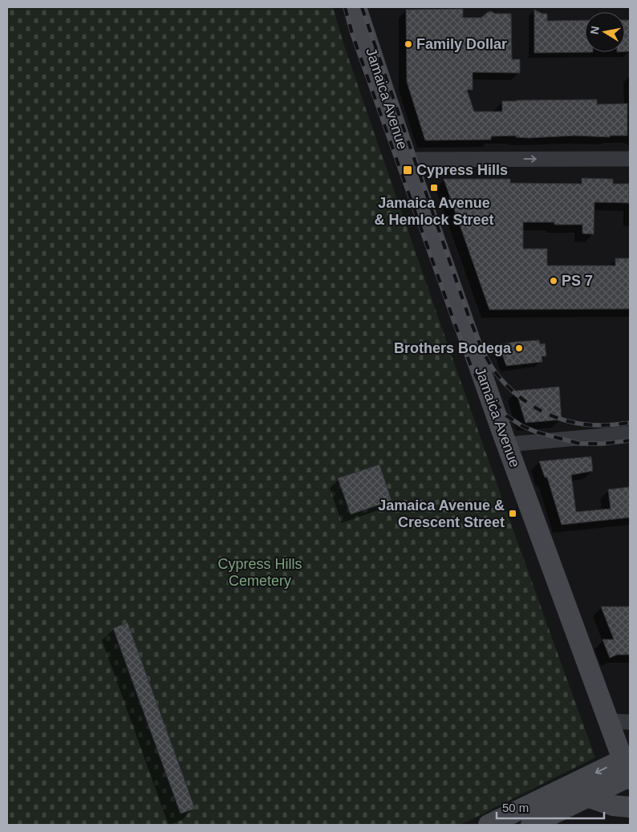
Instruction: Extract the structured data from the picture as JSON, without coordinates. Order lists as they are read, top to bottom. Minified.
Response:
{"streets":{"main road":["Jamaica Avenue"]},"parks":["Cypress Hills Cemetery"],"places":{"other":["Family Dollar","PS 7","Brothers Bodega"],"transit":["Cypress Hills","Jamaica Avenue & Hemlock Street","Jamaica Avenue & Crescent Street"]},"scale_bar":"50 m","north":"left"}
